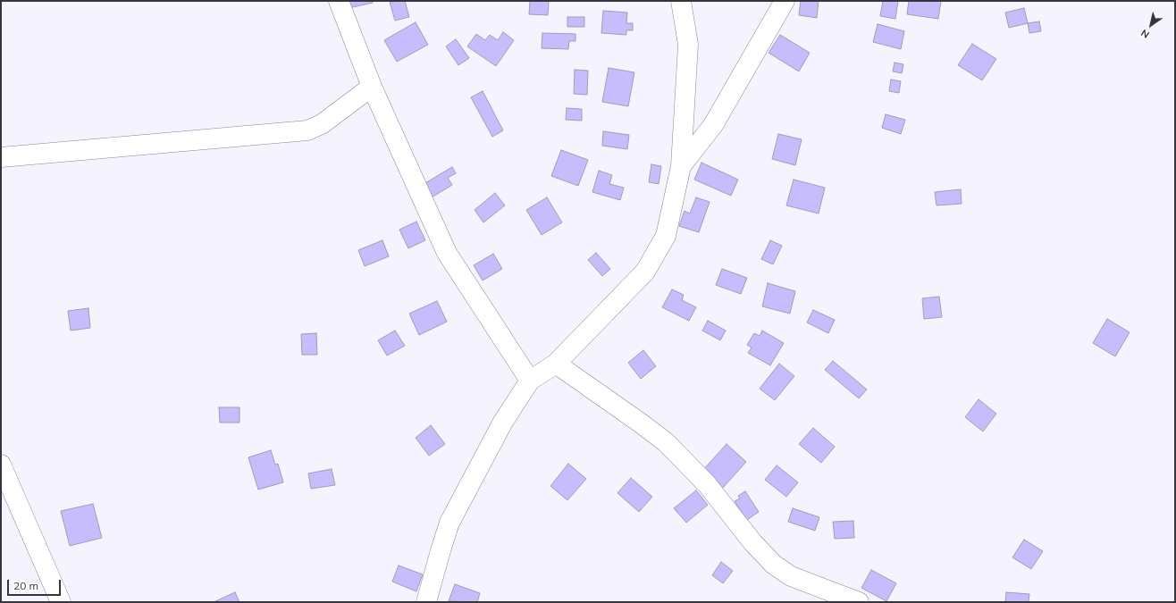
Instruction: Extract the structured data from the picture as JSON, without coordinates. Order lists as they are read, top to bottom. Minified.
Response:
{"scale_bar":"20 m","north":"bottom left"}
